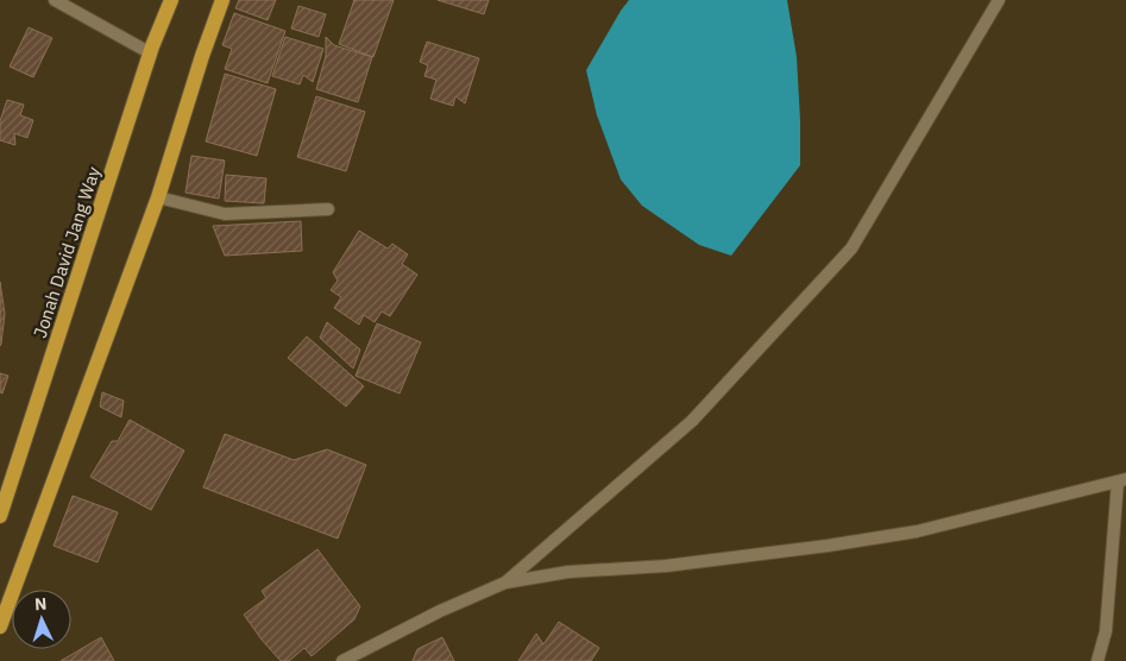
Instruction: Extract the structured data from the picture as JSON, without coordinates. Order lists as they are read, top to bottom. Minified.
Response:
{"streets":{"main road":["Jonah David Jang Way"]},"north":"top"}
